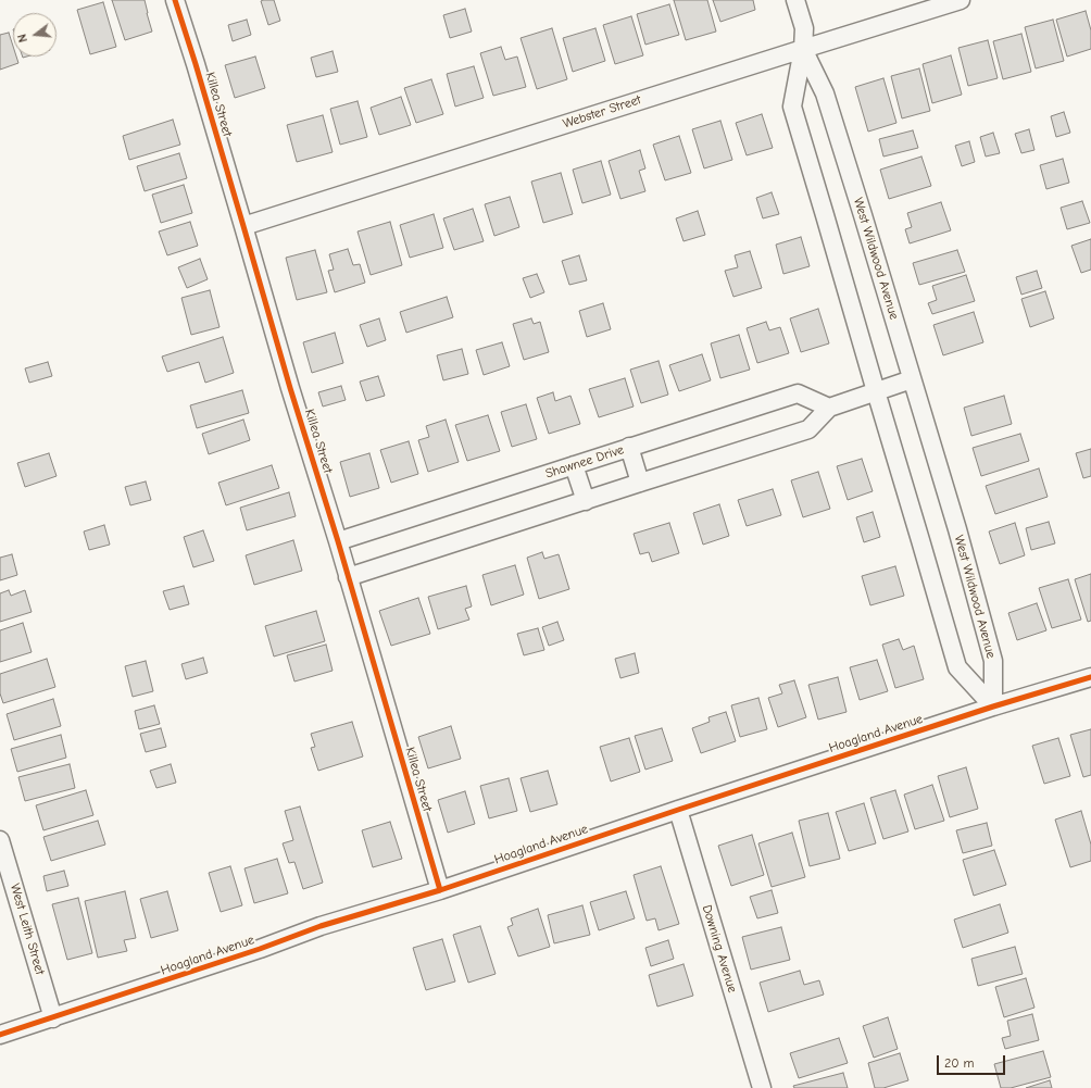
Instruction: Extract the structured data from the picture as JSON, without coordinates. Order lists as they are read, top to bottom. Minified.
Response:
{"streets":{"street":["Killea Street","Webster Street","West Wildwood Avenue","Shawnee Drive","Hoagland Avenue","West Leith Street","Downing Avenue"]},"crossings":[["Killea Street","Webster Street"],["Killea Street","Shawnee Drive"],["Killea Street","Hoagland Avenue"],["Webster Street","West Wildwood Avenue"],["West Wildwood Avenue","Hoagland Avenue"],["Hoagland Avenue","West Leith Street"],["Hoagland Avenue","Downing Avenue"]],"scale_bar":"20 m","north":"left"}
